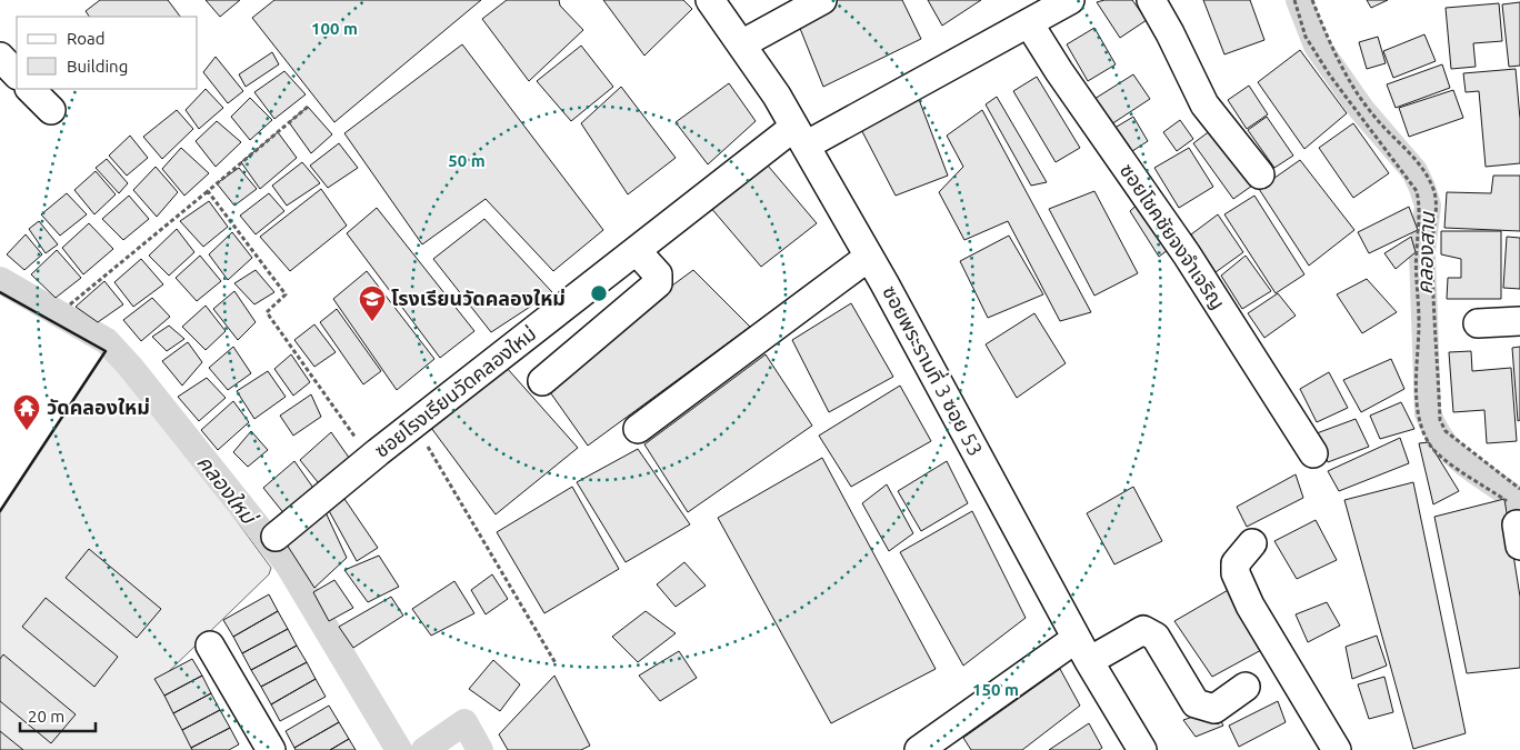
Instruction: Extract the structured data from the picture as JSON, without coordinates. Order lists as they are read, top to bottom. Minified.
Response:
{"streets":{"street":["ซอยโชคชัยจงจำเจริญ","ซอยพระรามที่ 3 ซอย 53","ซอยโรงเรียนวัดคลองใหม่"]},"crossings":[["ซอยพระรามที่ 3 ซอย 53","ซอยโรงเรียนวัดคลองใหม่"]],"water":["คลองสาน","คลองใหม่"],"places":{"school or university":["โรงเรียนวัดคลองใหม่"],"temple":["วัดคลองใหม่"]},"legend":["Road","Building"],"scale_bar":"20 m","rings":["100 m","50 m","150 m"]}
